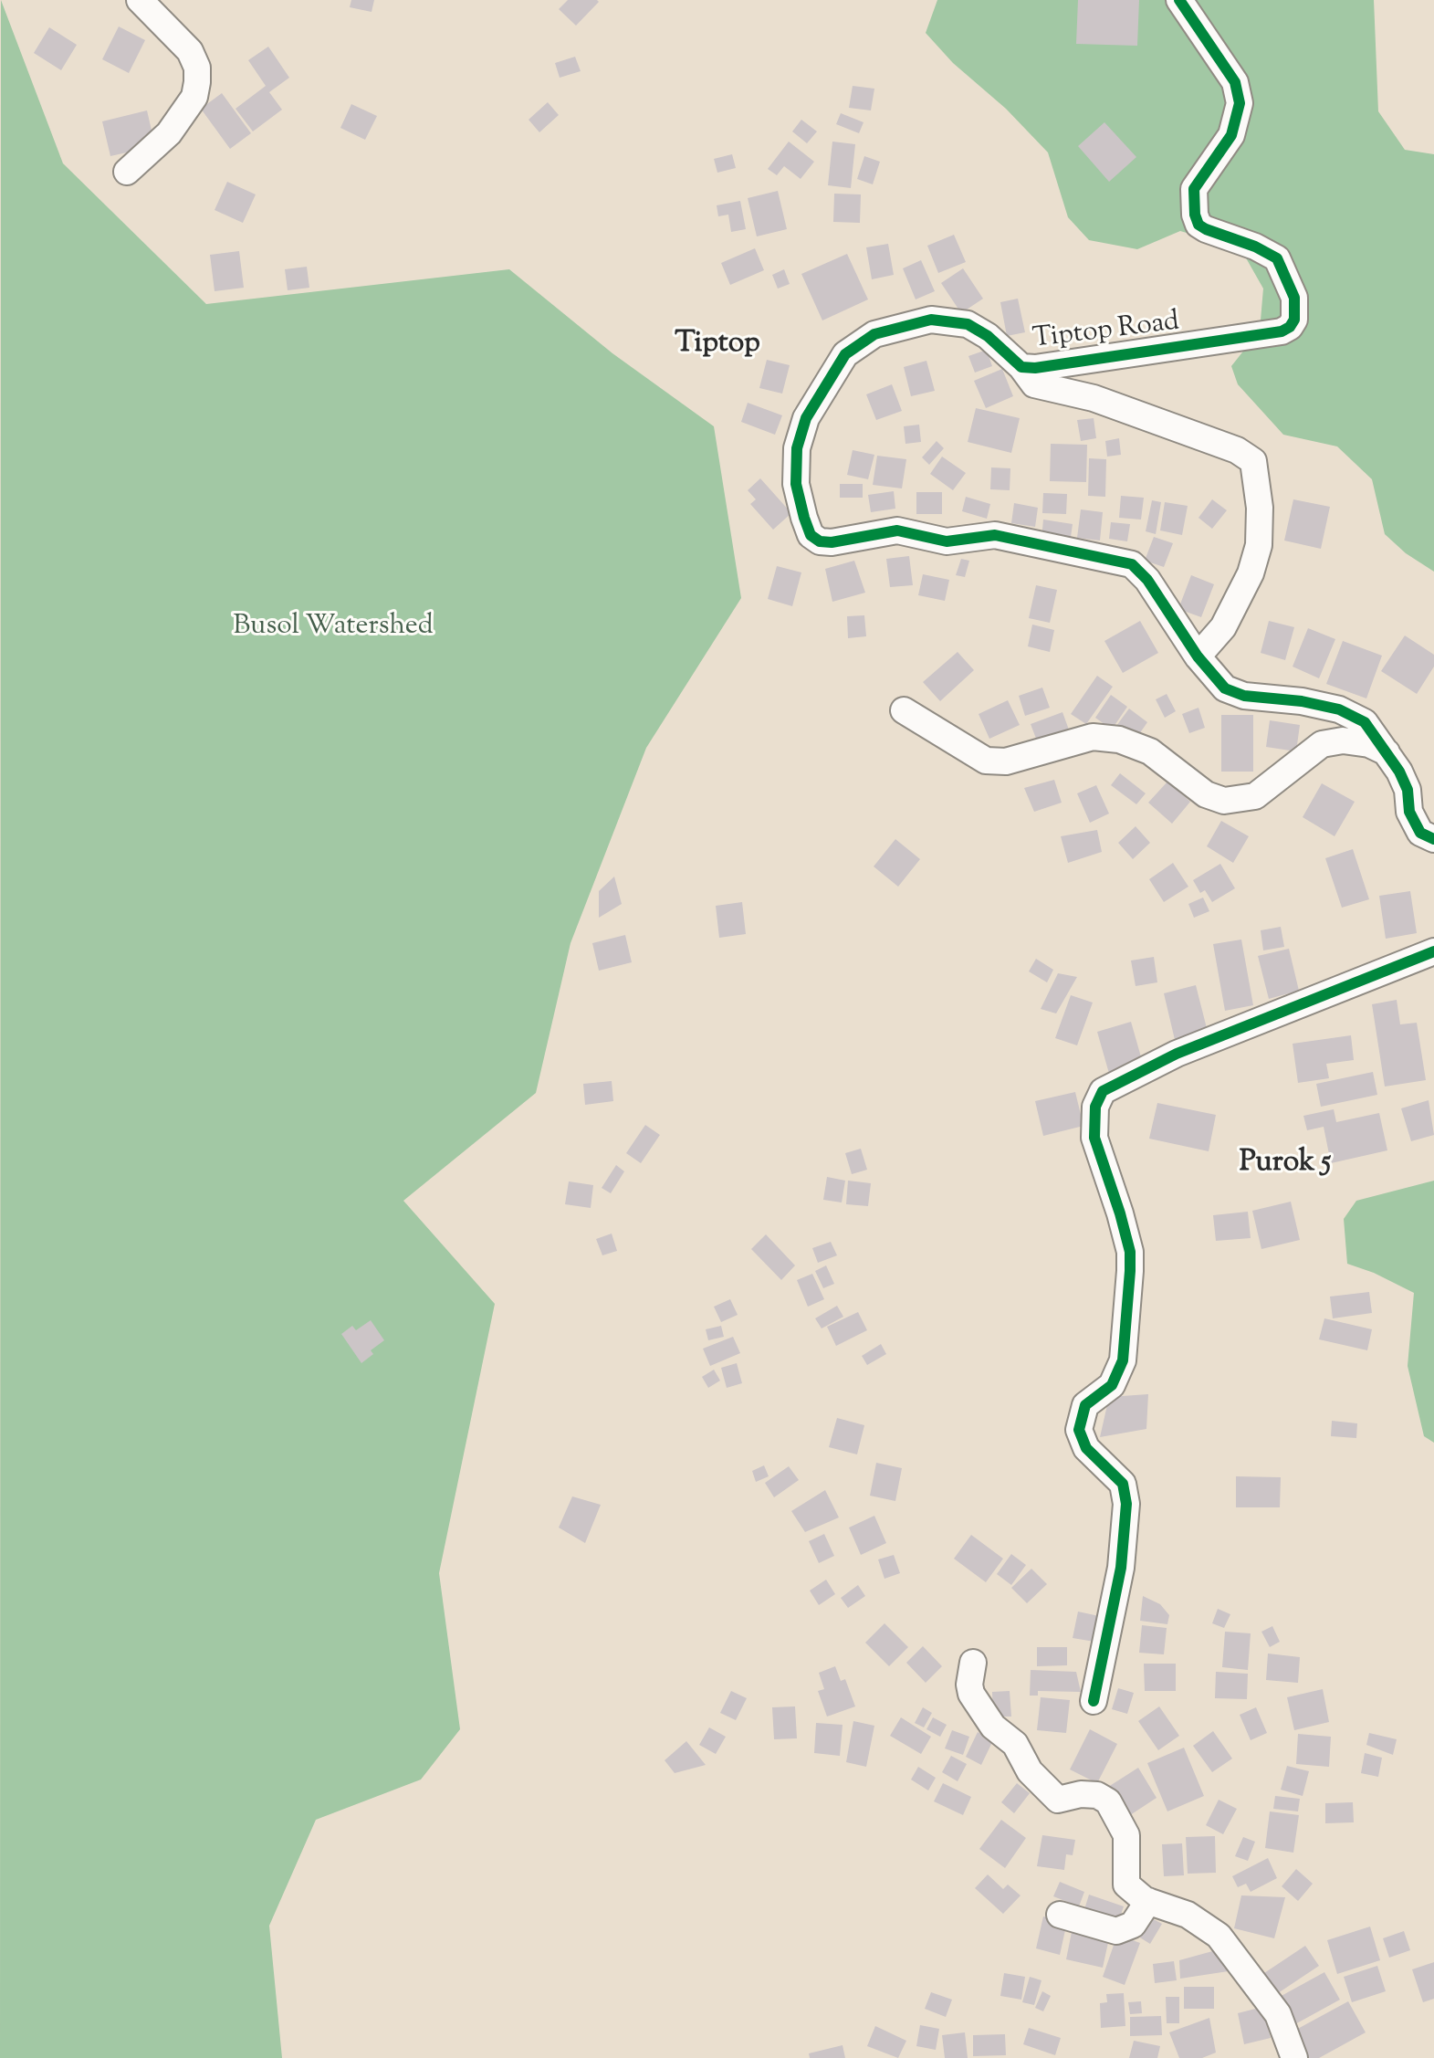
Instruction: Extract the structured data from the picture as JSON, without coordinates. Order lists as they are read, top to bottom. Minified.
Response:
{"streets":{"street":["Tiptop Road"]},"districts":["Tiptop","Purok 5"],"parks":["Busol Watershed"]}
